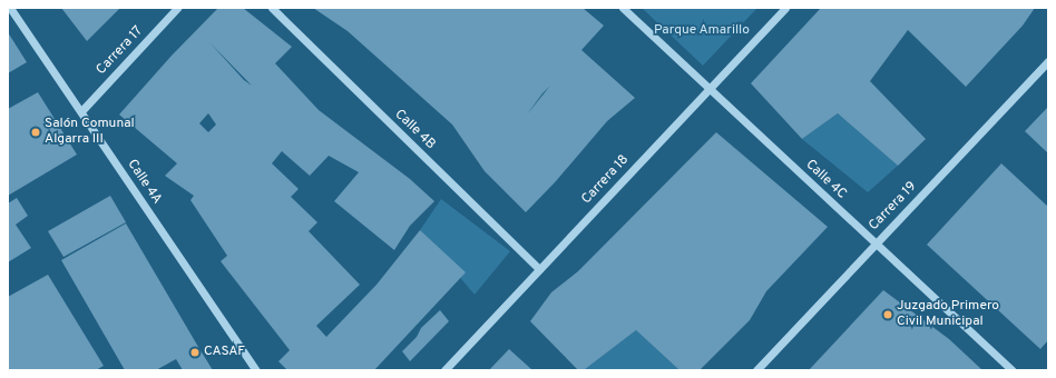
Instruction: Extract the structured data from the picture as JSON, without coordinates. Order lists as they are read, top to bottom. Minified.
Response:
{"streets":{"street":["Carrera 17","Calle 4B","Carrera 18","Calle 4C","Calle 4A","Carrera 19"]},"crossings":[["Carrera 17","Calle 4A"],["Calle 4B","Carrera 18"],["Carrera 18","Calle 4C"],["Calle 4C","Carrera 19"]],"parks":["Parque Amarillo"],"places":["Salón Comunal Algarra III","Juzgado Primero Civil Municipal","CASAF"]}
